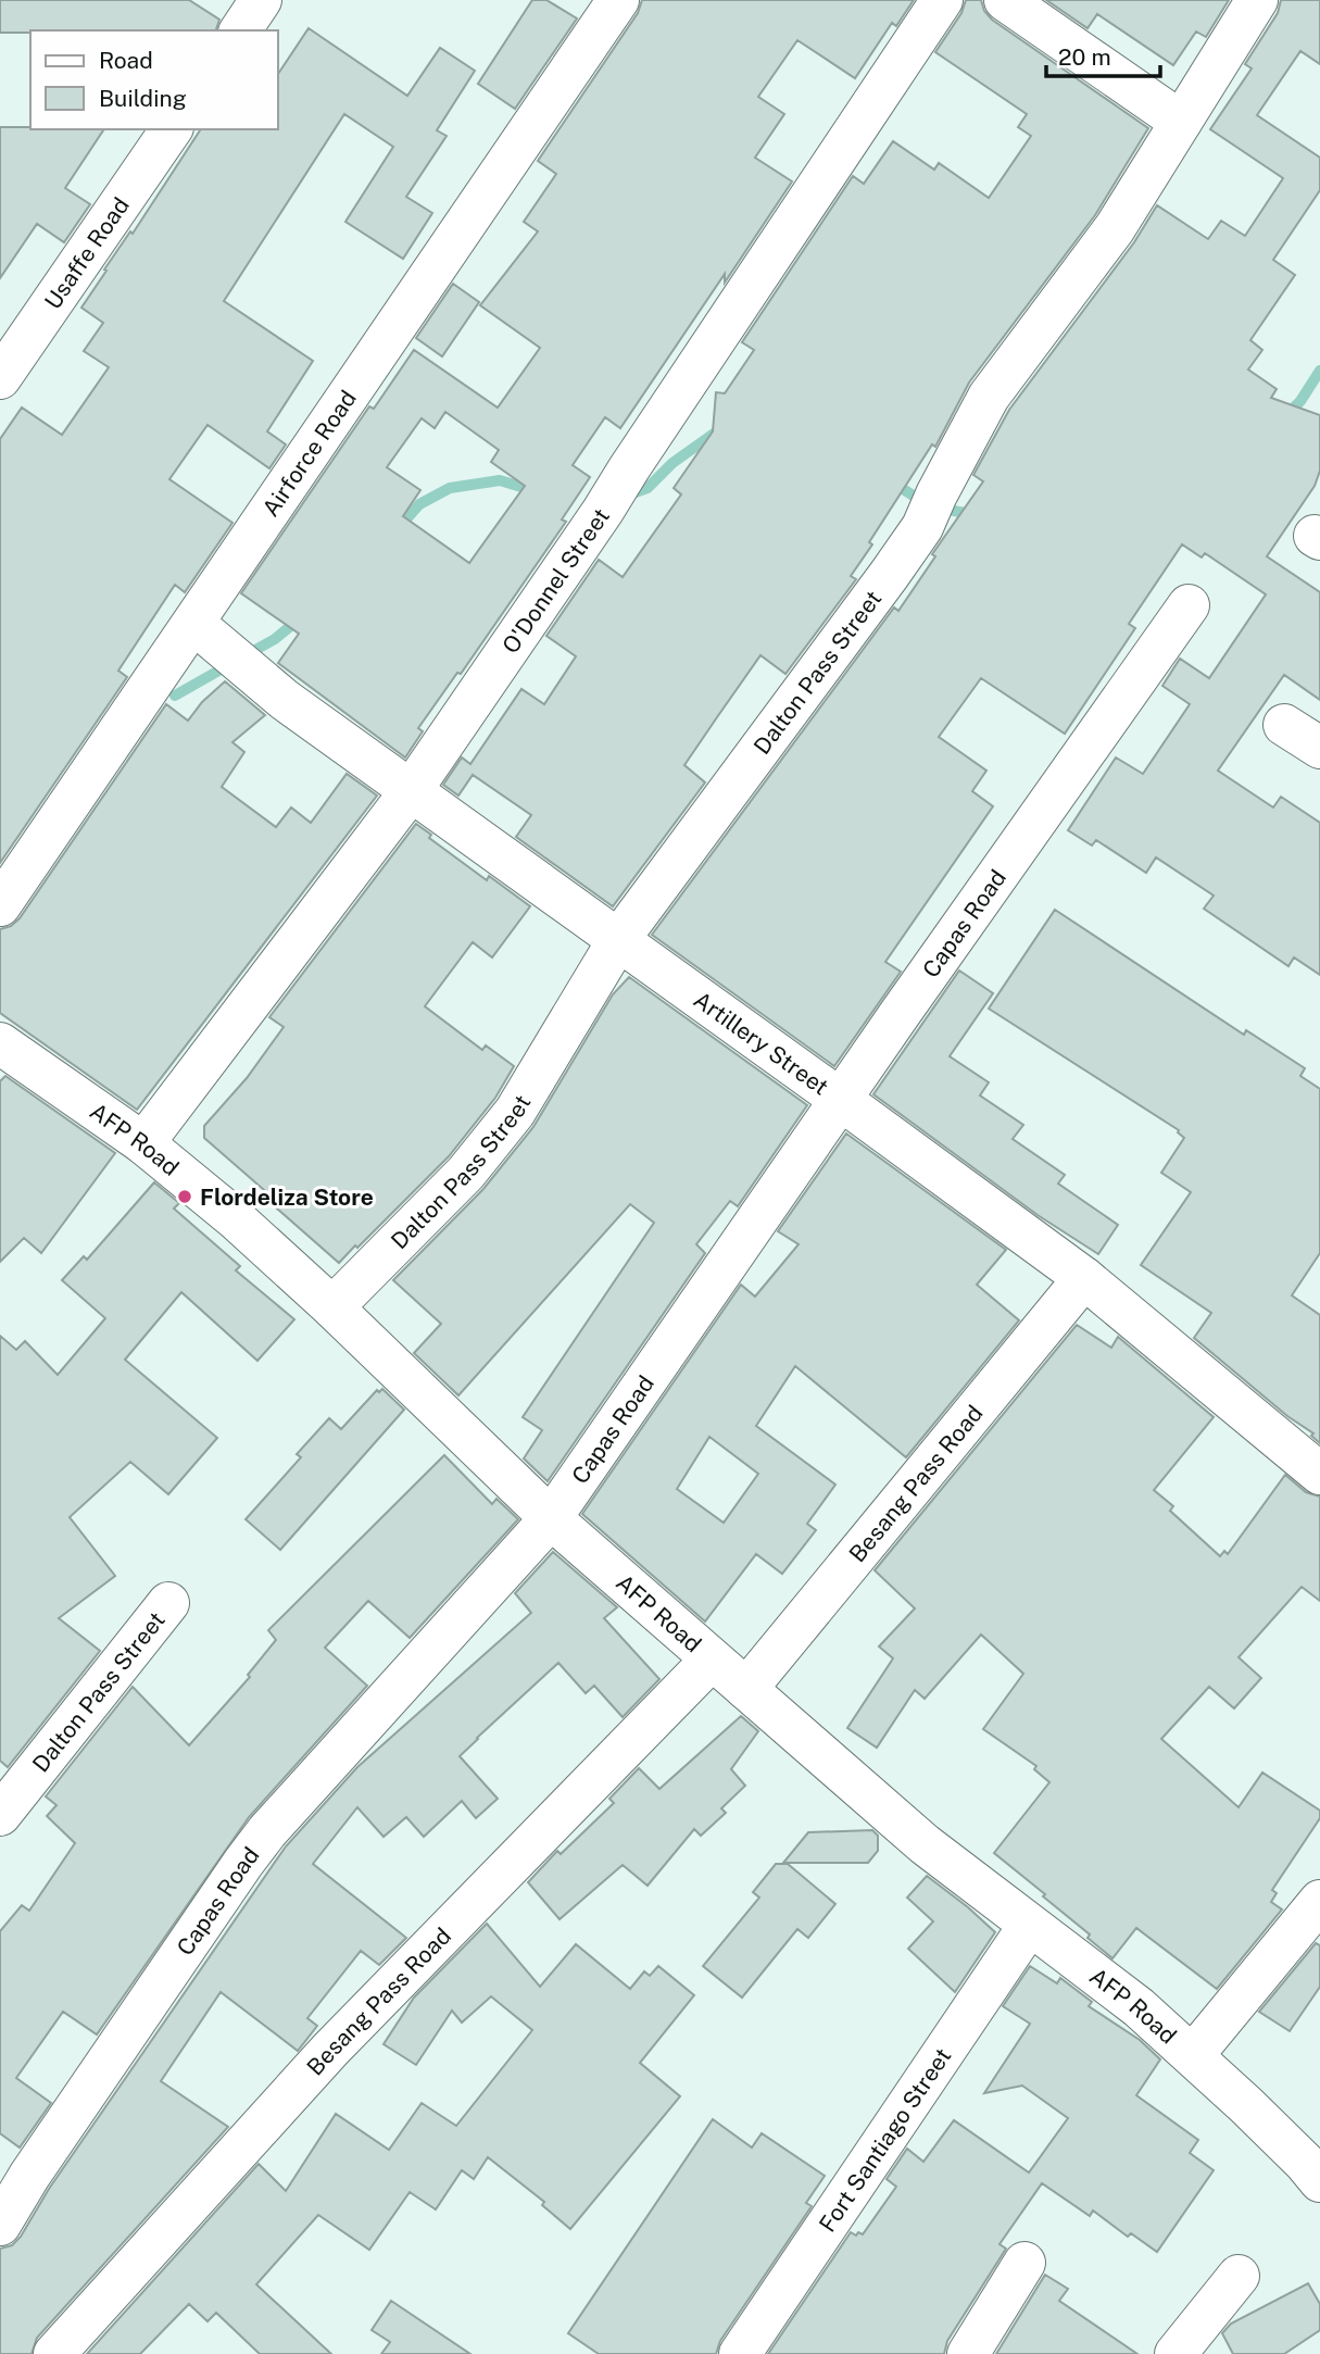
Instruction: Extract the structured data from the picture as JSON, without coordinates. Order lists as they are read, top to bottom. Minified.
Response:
{"streets":{"street":["Usaffe Road","Airforce Road","O'Donnel Street","Dalton Pass Street","Capas Road","Artillery Street","AFP Road","Besang Pass Road","Fort Santiago Street"]},"crossings":[["Airforce Road","Artillery Street"],["O'Donnel Street","Artillery Street"],["O'Donnel Street","AFP Road"],["Dalton Pass Street","Artillery Street"],["Dalton Pass Street","AFP Road"],["Capas Road","Artillery Street"],["Capas Road","AFP Road"],["Artillery Street","Besang Pass Road"],["AFP Road","Besang Pass Road"],["AFP Road","Fort Santiago Street"]],"places":["Flordeliza Store"],"legend":["Road","Building"],"scale_bar":"20 m"}
